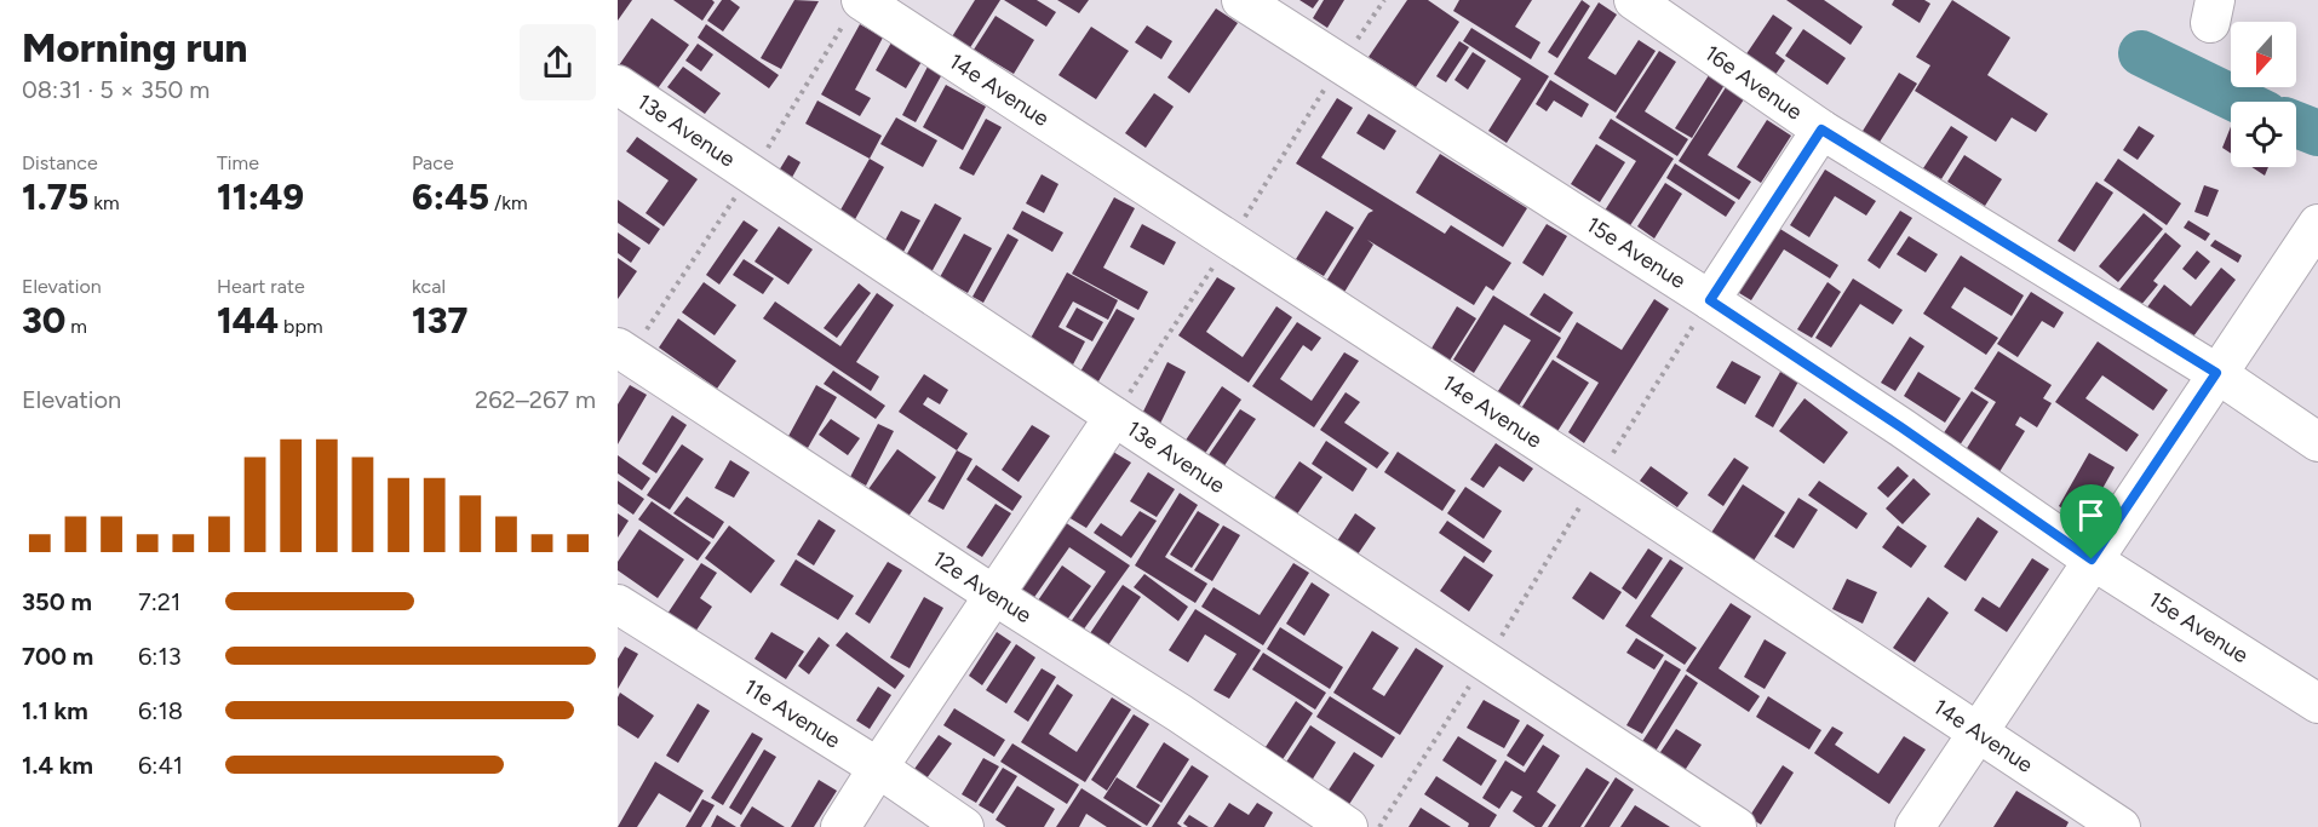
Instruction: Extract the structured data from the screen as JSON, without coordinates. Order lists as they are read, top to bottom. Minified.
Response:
{"streets":{"street":["16e Avenue","14e Avenue","13e Avenue","15e Avenue","12e Avenue","11e Avenue"]},"north":"bottom","page":{"heading":["Morning run","08:31 · 5 × 350 m"],"stats":[["Distance","1.75 km"],["Time","11:49"],["Pace","6:45 /km"],["Elevation","30 m"],["Heart rate","144 bpm"],["kcal","137"]],"chart":["Elevation","262–267 m"],"list":[{"name":"350 m","note":"7:21"},{"name":"700 m","note":"6:13"},{"name":"1.1 km","note":"6:18"},{"name":"1.4 km","note":"6:41"}]}}
